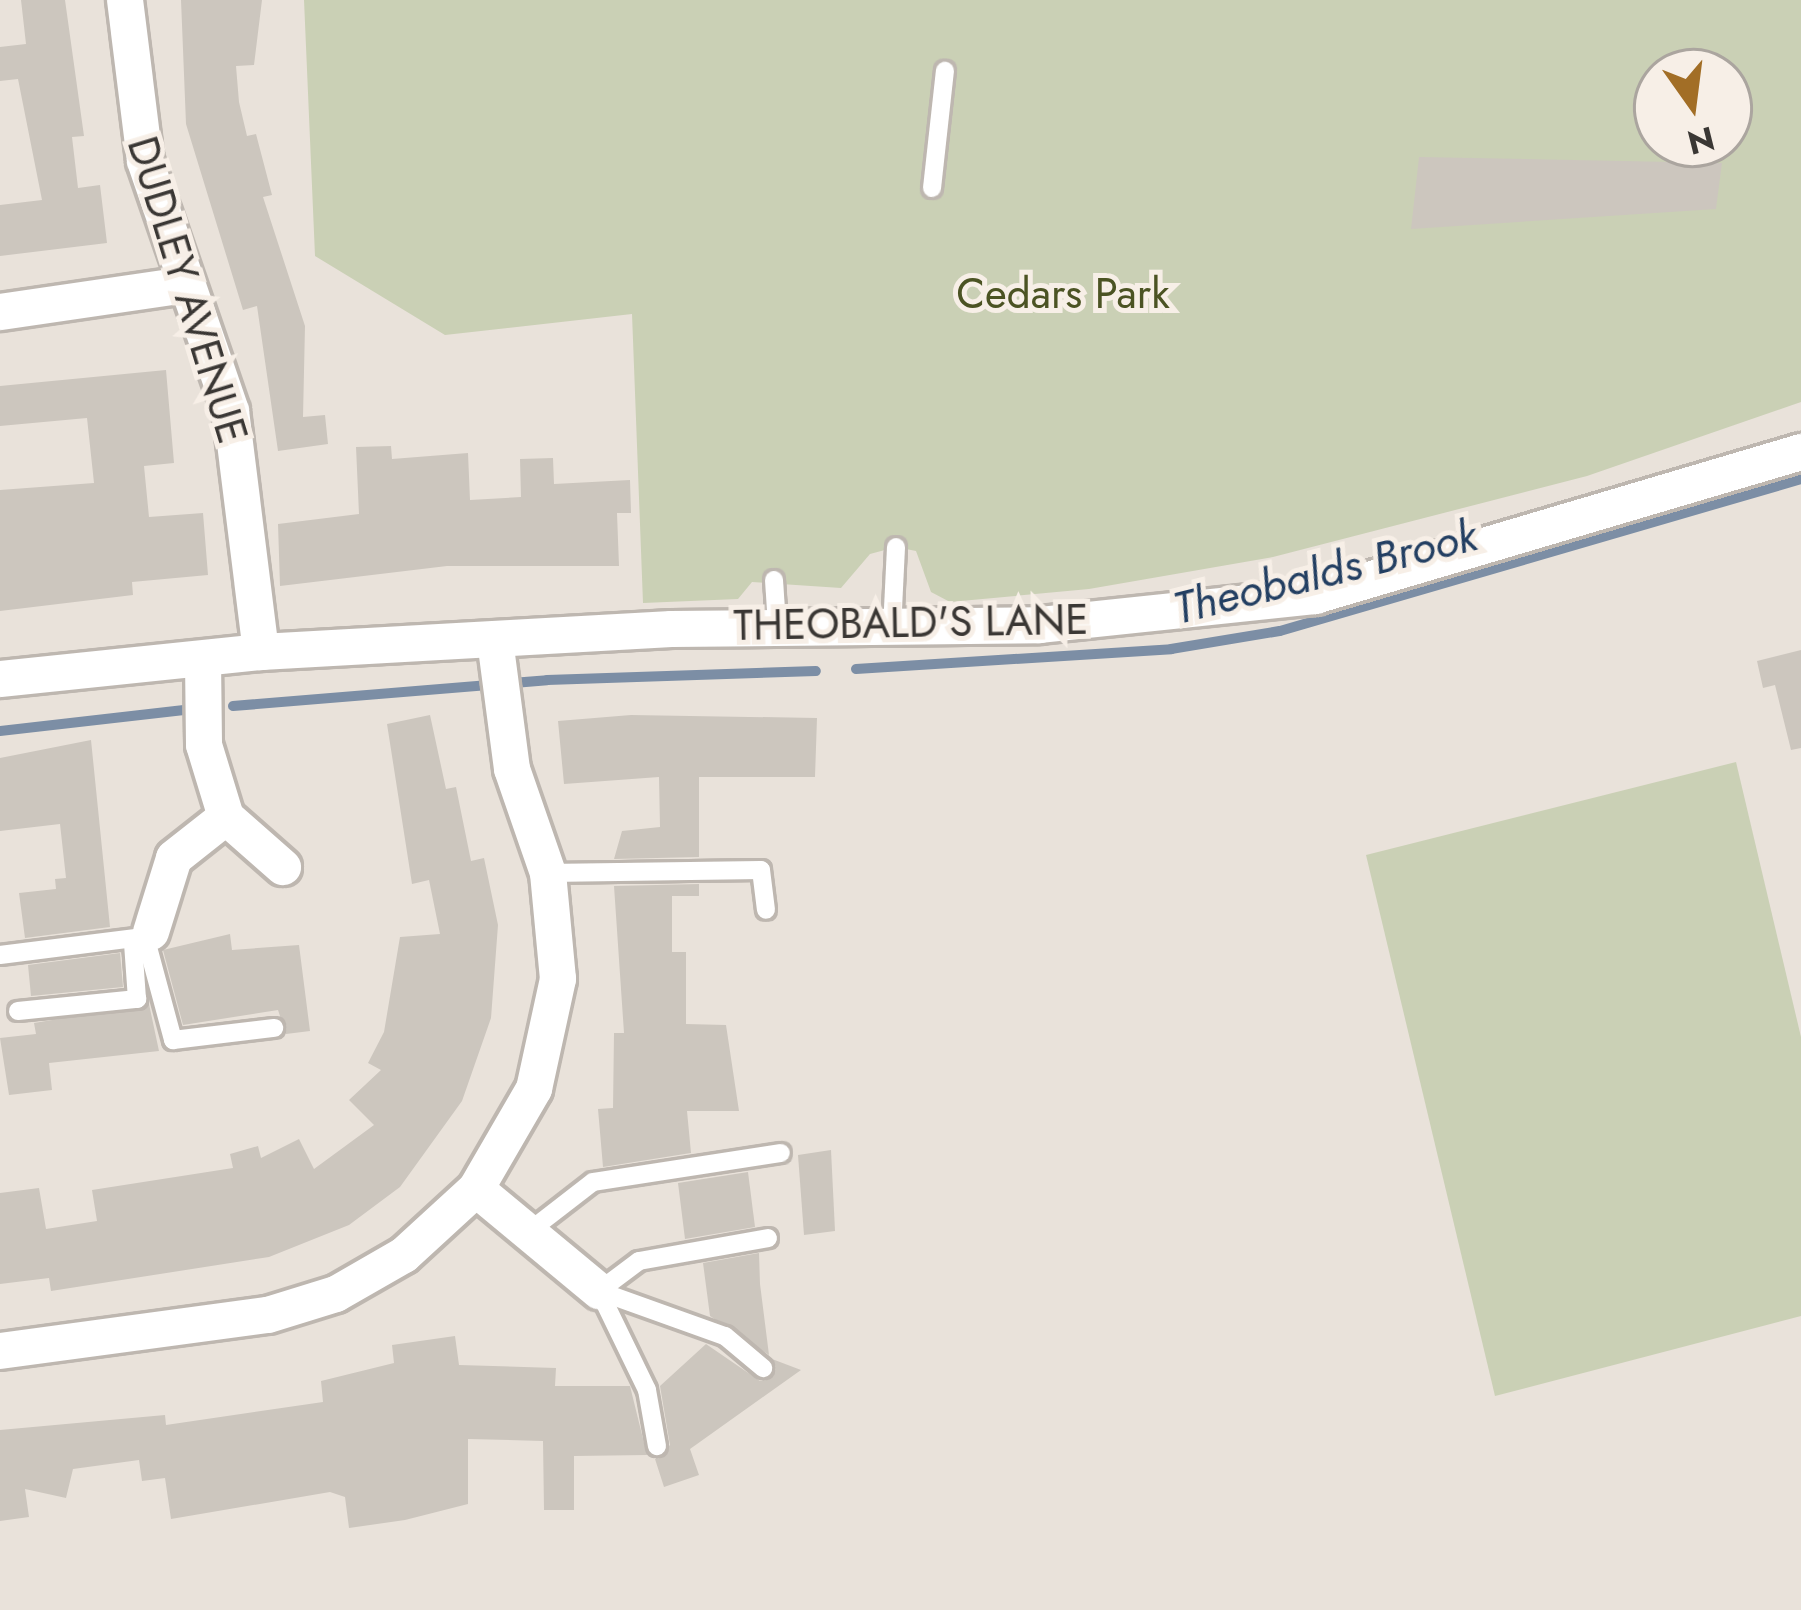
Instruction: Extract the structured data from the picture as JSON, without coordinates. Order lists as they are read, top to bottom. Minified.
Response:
{"streets":{"street":["DUDLEY AVENUE","THEOBALD'S LANE"]},"crossings":[["DUDLEY AVENUE","THEOBALD'S LANE"]],"water":["Theobalds Brook"],"parks":["Cedars Park"],"north":"bottom"}
